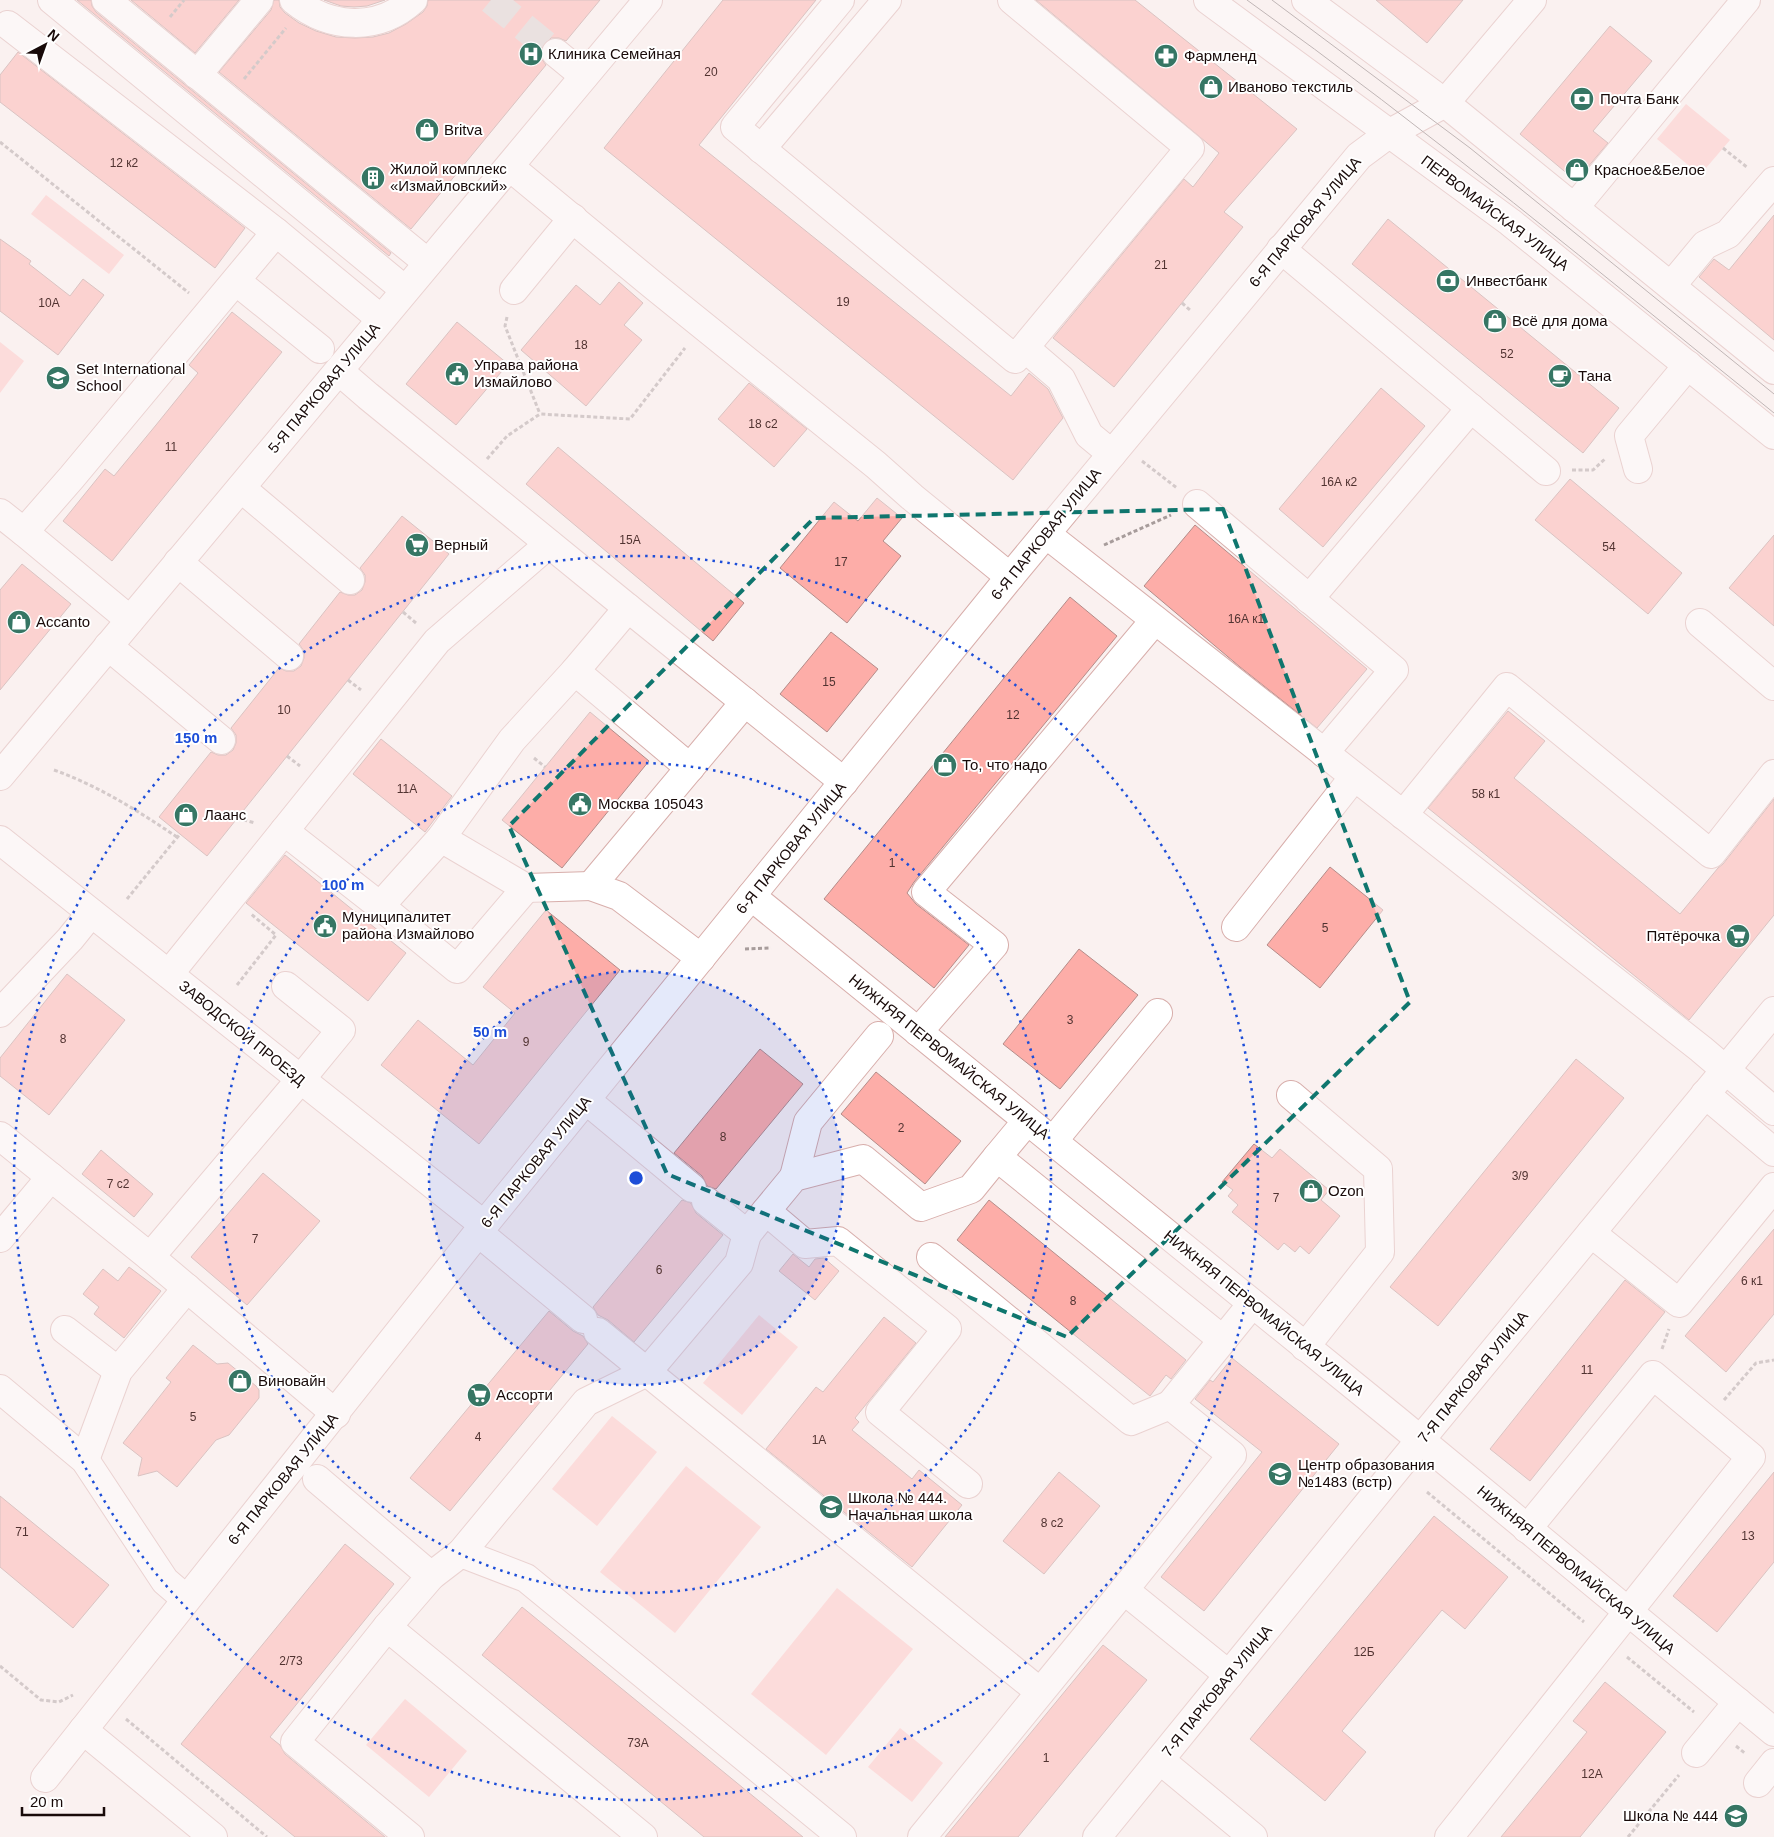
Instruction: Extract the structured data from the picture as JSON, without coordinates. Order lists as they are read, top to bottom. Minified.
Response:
{"streets":{"street":["ПЕРВОМАЙСКАЯ УЛИЦА","6-Я ПАРКОВАЯ УЛИЦА","5-Я ПАРКОВАЯ УЛИЦА","ЗАВОДСКОЙ ПРОЕЗД","НИЖНЯЯ ПЕРВОМАЙСКАЯ УЛИЦА","7-Я ПАРКОВАЯ УЛИЦА"]},"crossings":[["ПЕРВОМАЙСКАЯ УЛИЦА","6-Я ПАРКОВАЯ УЛИЦА"],["6-Я ПАРКОВАЯ УЛИЦА","ЗАВОДСКОЙ ПРОЕЗД"],["6-Я ПАРКОВАЯ УЛИЦА","НИЖНЯЯ ПЕРВОМАЙСКАЯ УЛИЦА"],["НИЖНЯЯ ПЕРВОМАЙСКАЯ УЛИЦА","7-Я ПАРКОВАЯ УЛИЦА"]],"places":{"hospital":["Клиника Семейная"],"pharmacy":["Фармленд"],"shop":["Иваново текстиль","Britva","Красное&Белое","Всё для дома","Accanto","То, что надо","Лаанс","Ozon","Виновайн"],"bank":["Почта Банк","Инвестбанк"],"building":["Жилой комплекс «Измайловский»"],"public building":["Управа района Измайлово","Москва 105043","Муниципалитет района Измайлово"],"cafe":["Тана"],"school or university":["Set International School","Центр образования №1483 (встр)","Школа № 444. Начальная школа","Школа № 444"],"supermarket":["Верный","Пятёрочка","Ассорти"]},"house_numbers":["20","12 к2","21","19","10А","18","52","18 с2","11","16А к2","15А","54","17","16А к1","15","10","12","11А","58 к1","1","5","3","8","9","2","8","3/9","7 с2","7","7","6","6 к1","8","11","5","4","1А","8 с2","71","13","12Б","2/73","73А","1","12А"],"scale_bar":"20 m","north":"top right","rings":["150 m","100 m","50 m"]}
